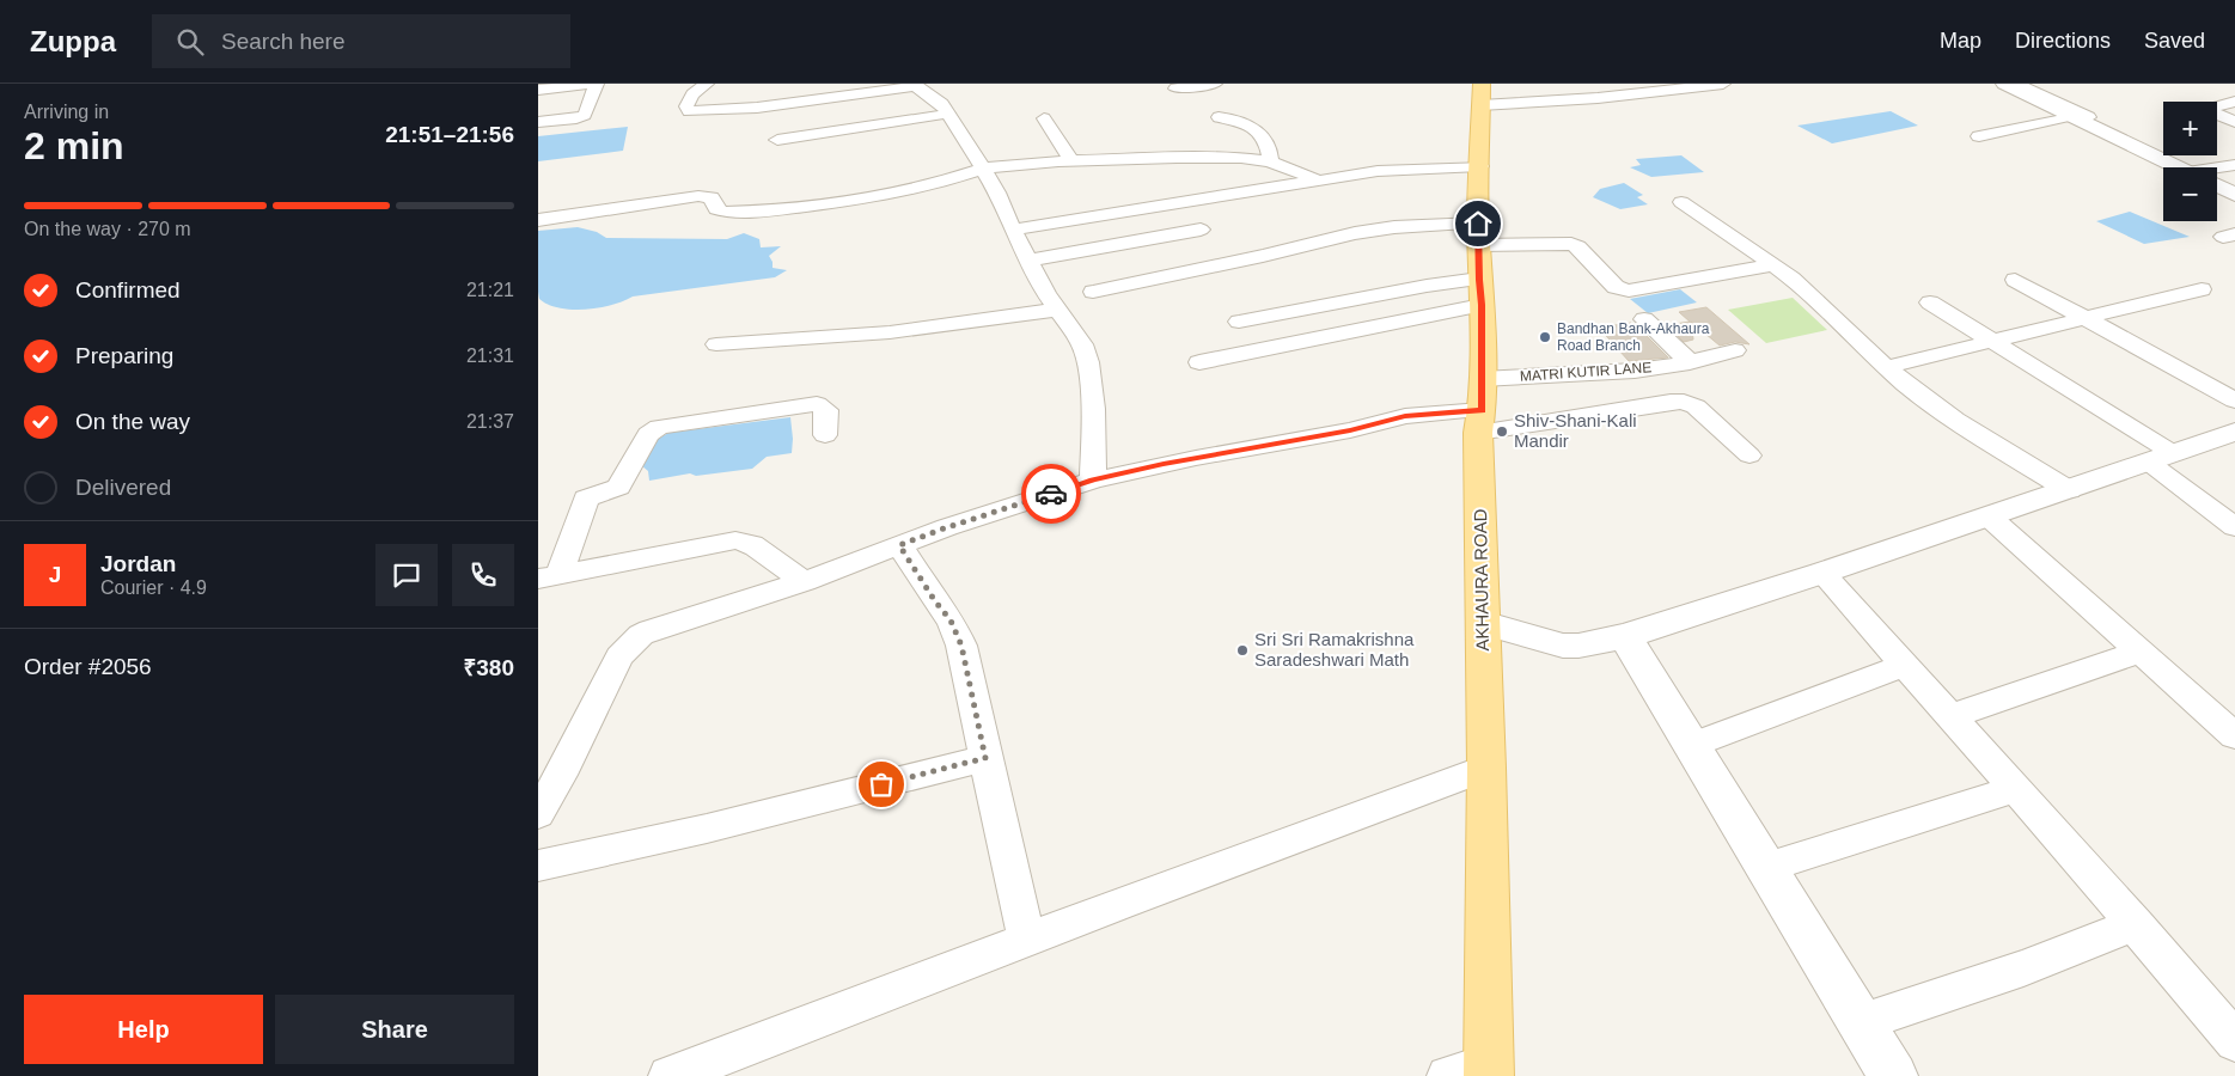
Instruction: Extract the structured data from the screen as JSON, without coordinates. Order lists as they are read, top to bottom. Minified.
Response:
{"streets":{"main road":["AKHAURA ROAD"],"street":["MATRI KUTIR LANE"]},"crossings":[["MATRI KUTIR LANE","AKHAURA ROAD"]],"places":["Bandhan Bank-Akhaura Road Branch","Shiv-Shani-Kali Mandir","Sri Sri Ramakrishna Saradeshwari Math"],"page":{"header":"Zuppa","search":"Search here","nav":["Map","Directions","Saved"],"heading":["2 min","Arriving in","21:51–21:56"],"panel":["Jordan","Courier · 4.9","Order #2056","₹380"],"map_buttons":["+","−"],"bar":"On the way · 270 m","list":[["Confirmed","21:21"],["Preparing","21:31"],["On the way","21:37"],"Delivered"],"round":"J","buttons":["Help","Share"]}}
